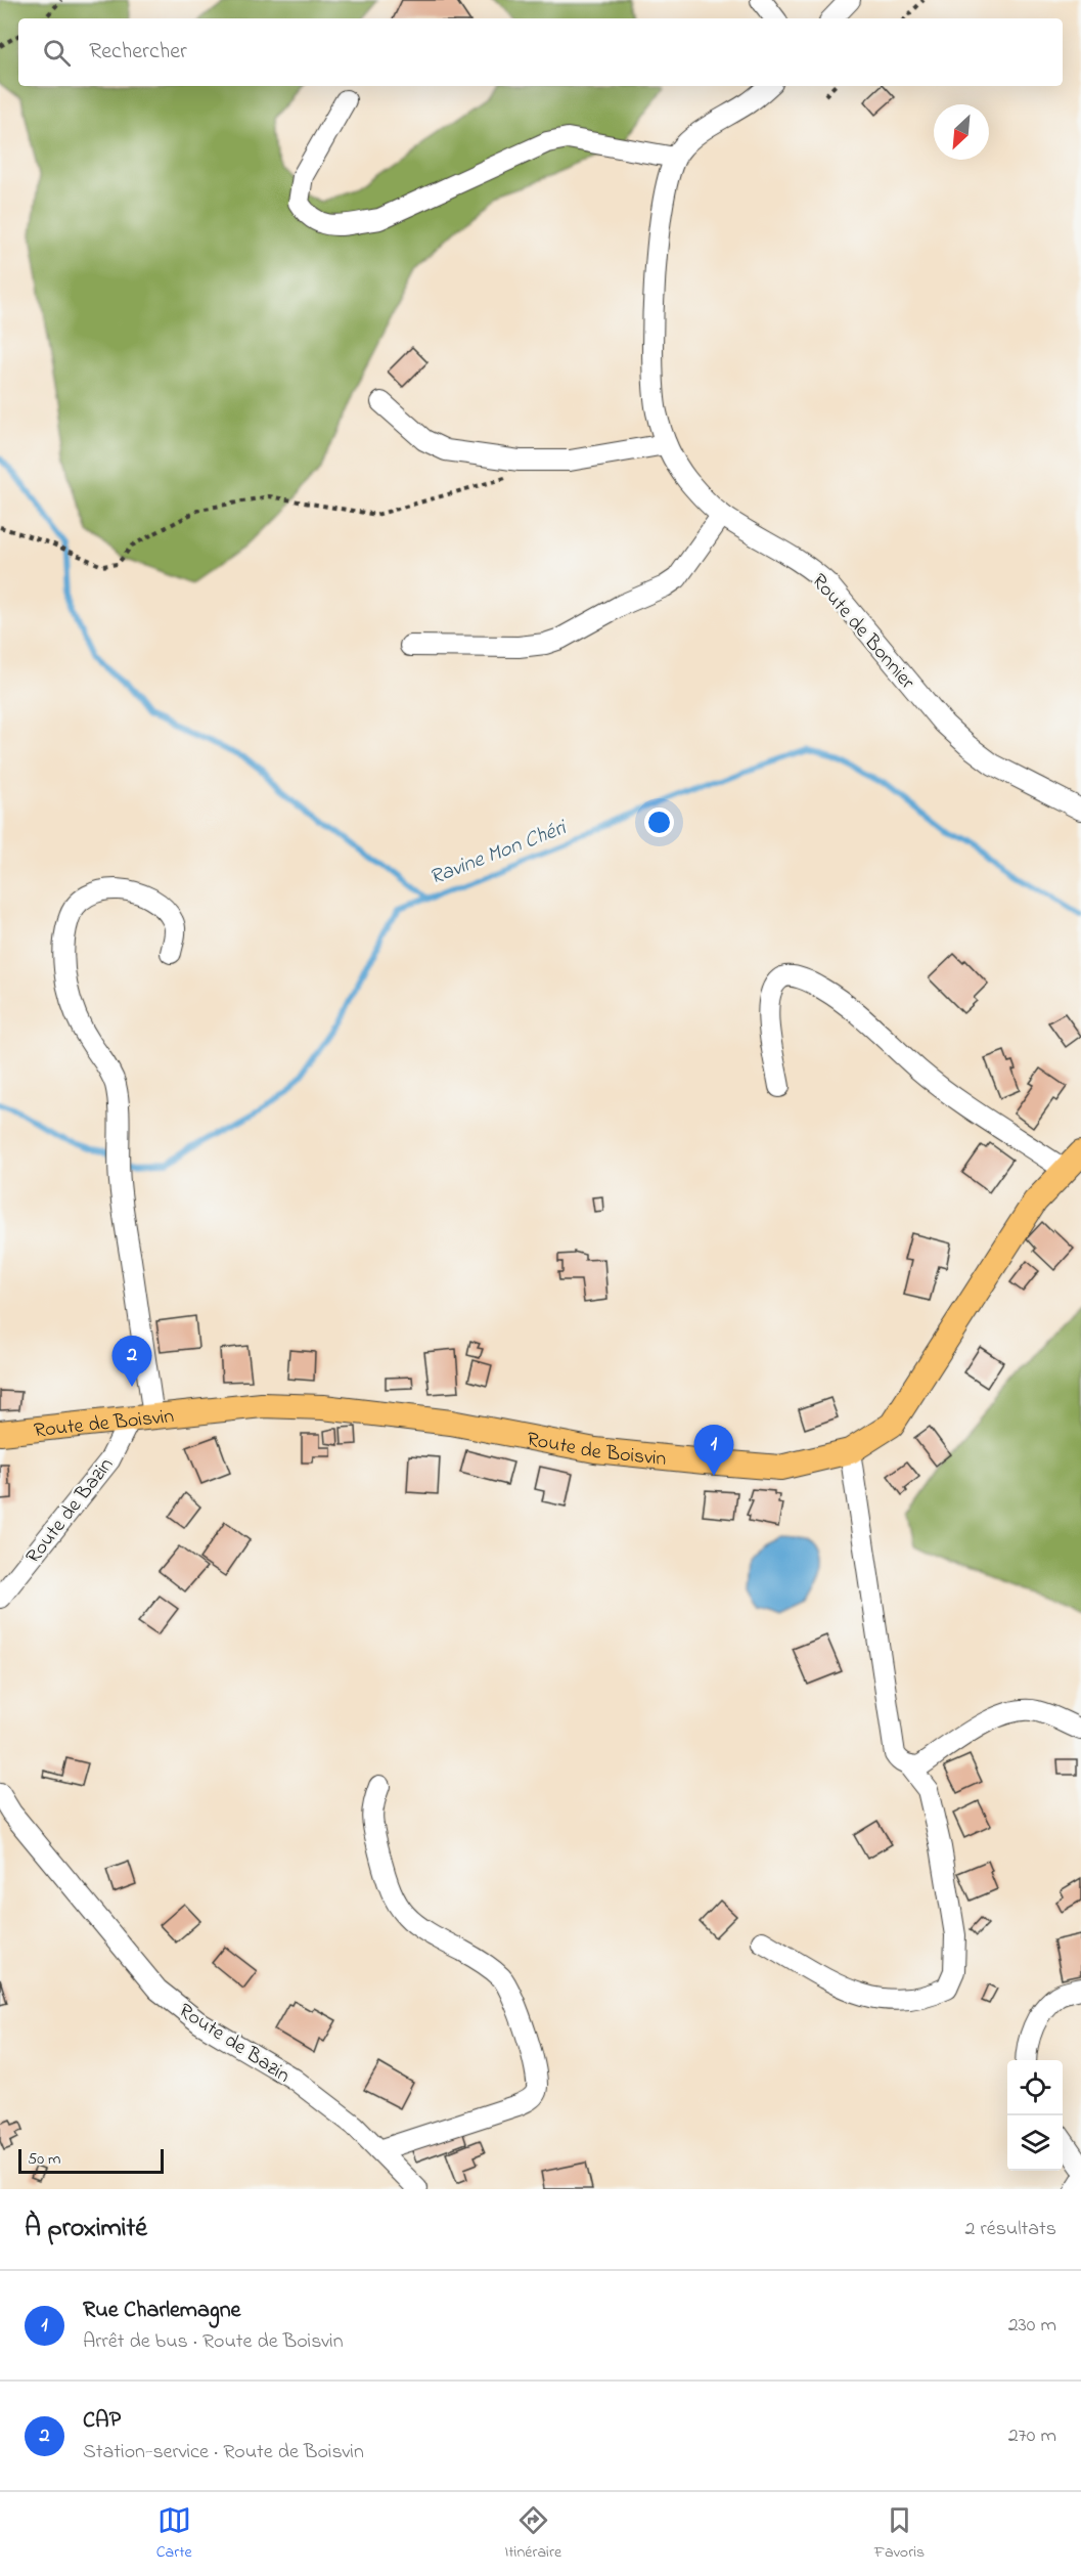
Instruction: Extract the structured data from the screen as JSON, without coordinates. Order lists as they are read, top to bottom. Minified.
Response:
{"streets":{"main road":["Route de Boisvin"],"street":["Route de Bonnier","Route de Bazin"]},"crossings":[["Route de Boisvin","Route de Bazin"]],"water":["Ravine Mon Chéri"],"scale_bar":"50 m","north":"bottom left","page":{"search":"Rechercher","pins":["2","1"],"scale":"50 m","heading":["À proximité","2 résultats"],"list":[{"mark":"1","name":"Rue Charlemagne","note":"Arrêt de bus · Route de Boisvin","value":"230 m"},{"mark":"2","name":"CAP","note":"Station-service · Route de Boisvin","value":"270 m"}],"nav":["Carte","Itinéraire","Favoris"]}}
